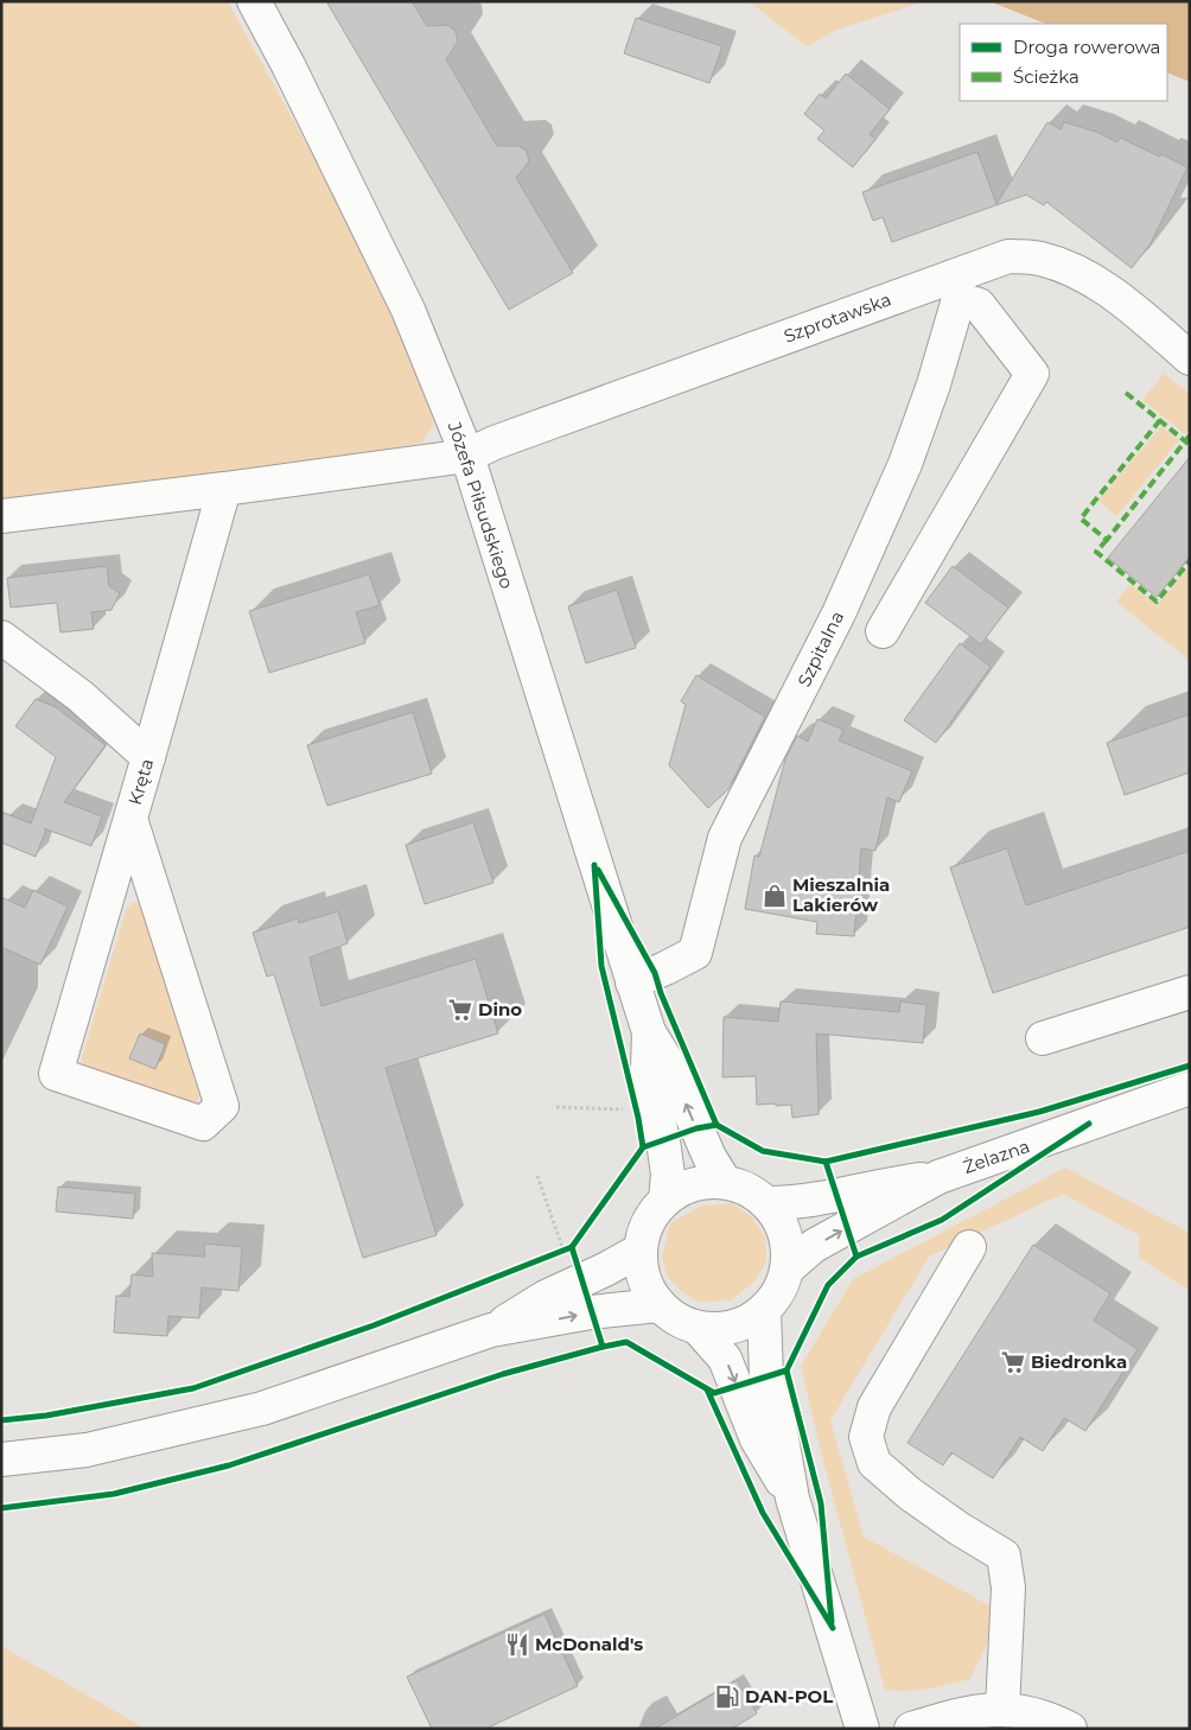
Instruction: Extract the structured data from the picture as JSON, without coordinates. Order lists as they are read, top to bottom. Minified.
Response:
{"streets":{"street":["Szprotawska","Józefa Piłsudskiego","Szpitalna","Kręta","Żelazna"]},"crossings":[["Szprotawska","Józefa Piłsudskiego"],["Szprotawska","Szpitalna"],["Józefa Piłsudskiego","Szpitalna"]],"places":{"shop":["Mieszalnia Lakierów"],"supermarket":["Dino","Biedronka"],"restaurant":["McDonald's"],"fuel station":["DAN-POL"]},"legend":["Droga rowerowa","Ścieżka"]}
